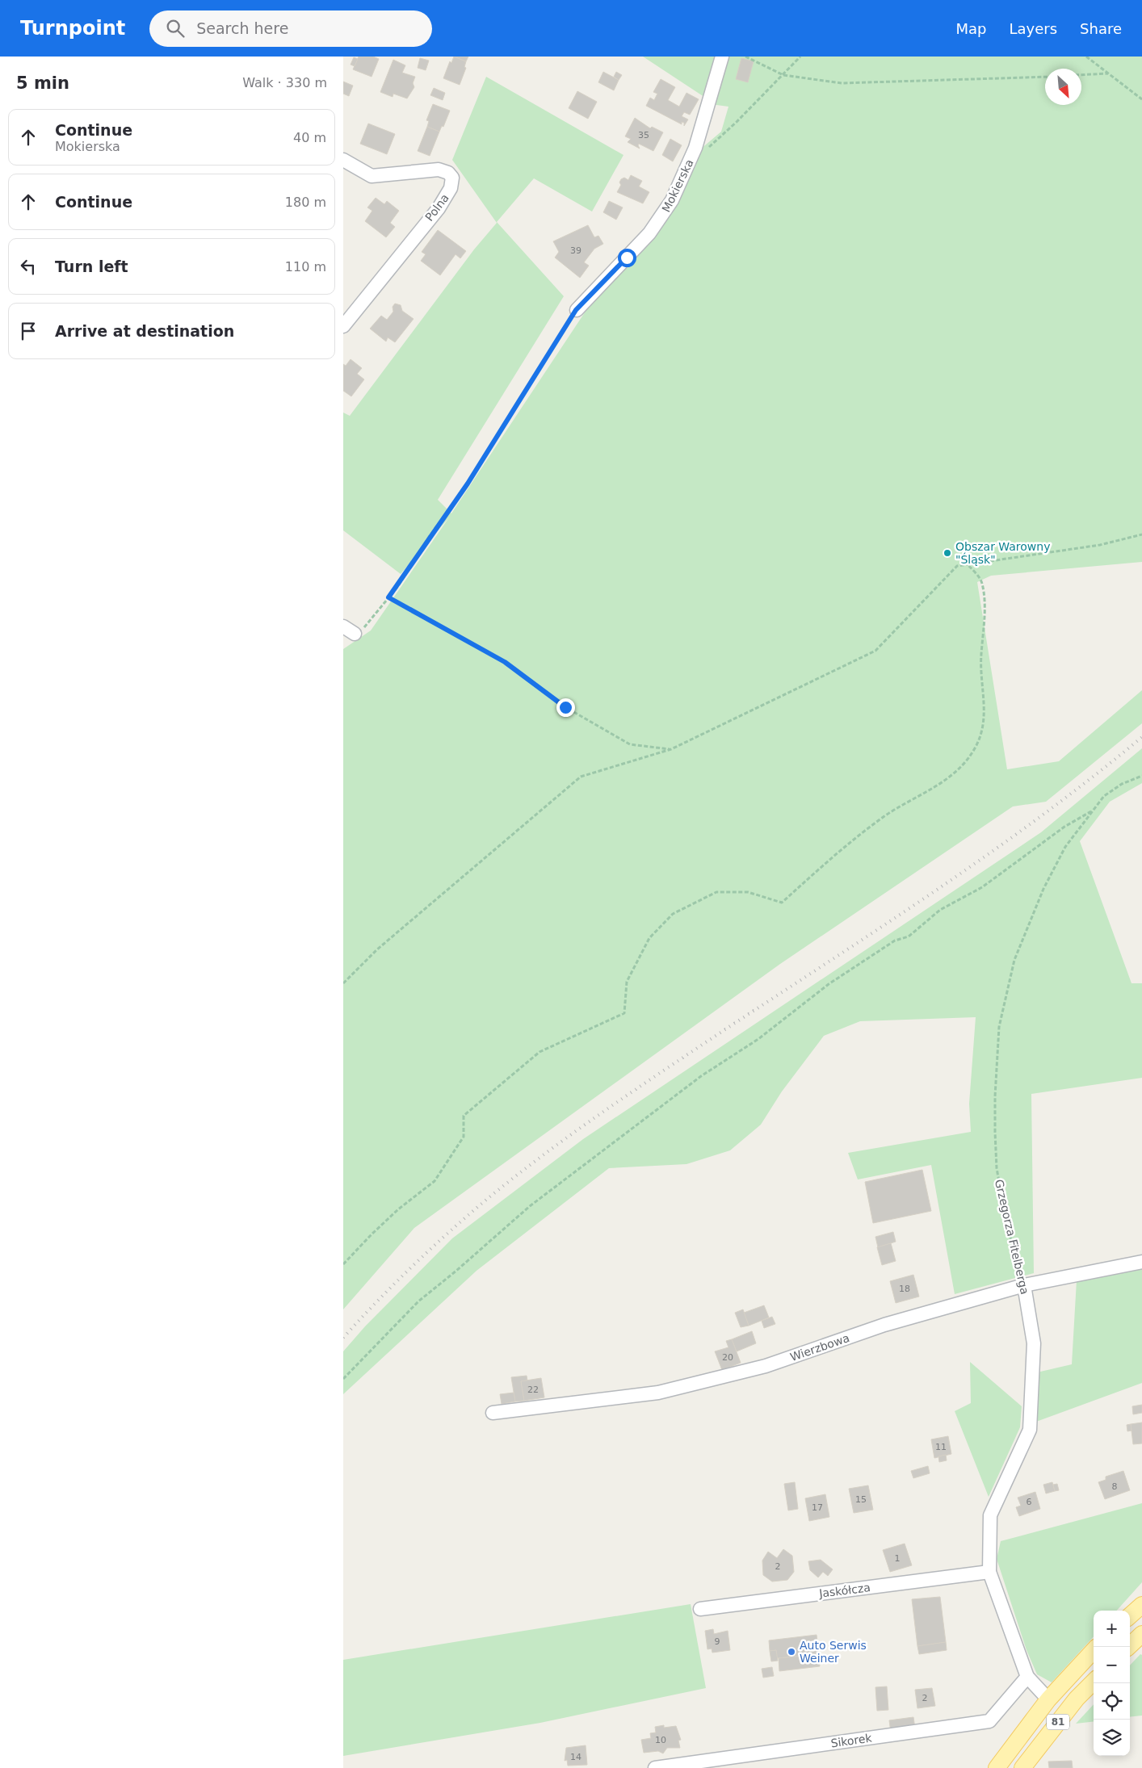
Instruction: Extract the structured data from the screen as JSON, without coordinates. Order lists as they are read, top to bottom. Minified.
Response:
{"streets":{"main road":["81"],"street":["Mokierska","Polna","Grzegorza Fitelberga","Wierzbowa","Jaskółcza","Sikorek"]},"crossings":[["Grzegorza Fitelberga","Wierzbowa"],["Grzegorza Fitelberga","Jaskółcza"],["Grzegorza Fitelberga","81"],["Grzegorza Fitelberga","Sikorek"]],"places":["Obszar Warowny \"Śląsk\"","Auto Serwis Weiner"],"house_numbers":["35","39","18","20","22","11","8","15","6","17","1","2","9","2","10","14"],"north":"bottom right","page":{"header":"Turnpoint","search":"Search here","nav":["Map","Layers","Share"],"heading":["5 min","Walk · 330 m"],"list":[["Continue","Mokierska","40 m"],["Continue","180 m"],["Turn left","110 m"],"Arrive at destination"],"map_buttons":["+","−"]}}
